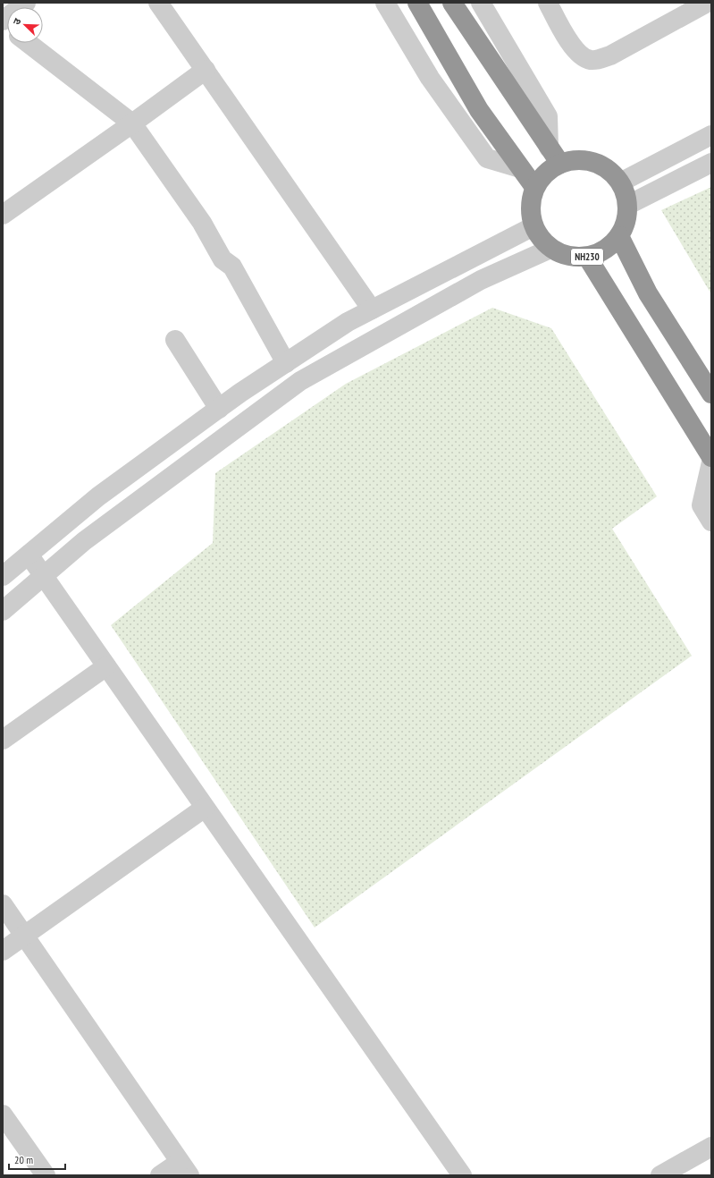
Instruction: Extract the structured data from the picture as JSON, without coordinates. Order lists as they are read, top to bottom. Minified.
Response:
{"streets":{"highway":["NH230"]},"scale_bar":"20 m","north":"top left"}
